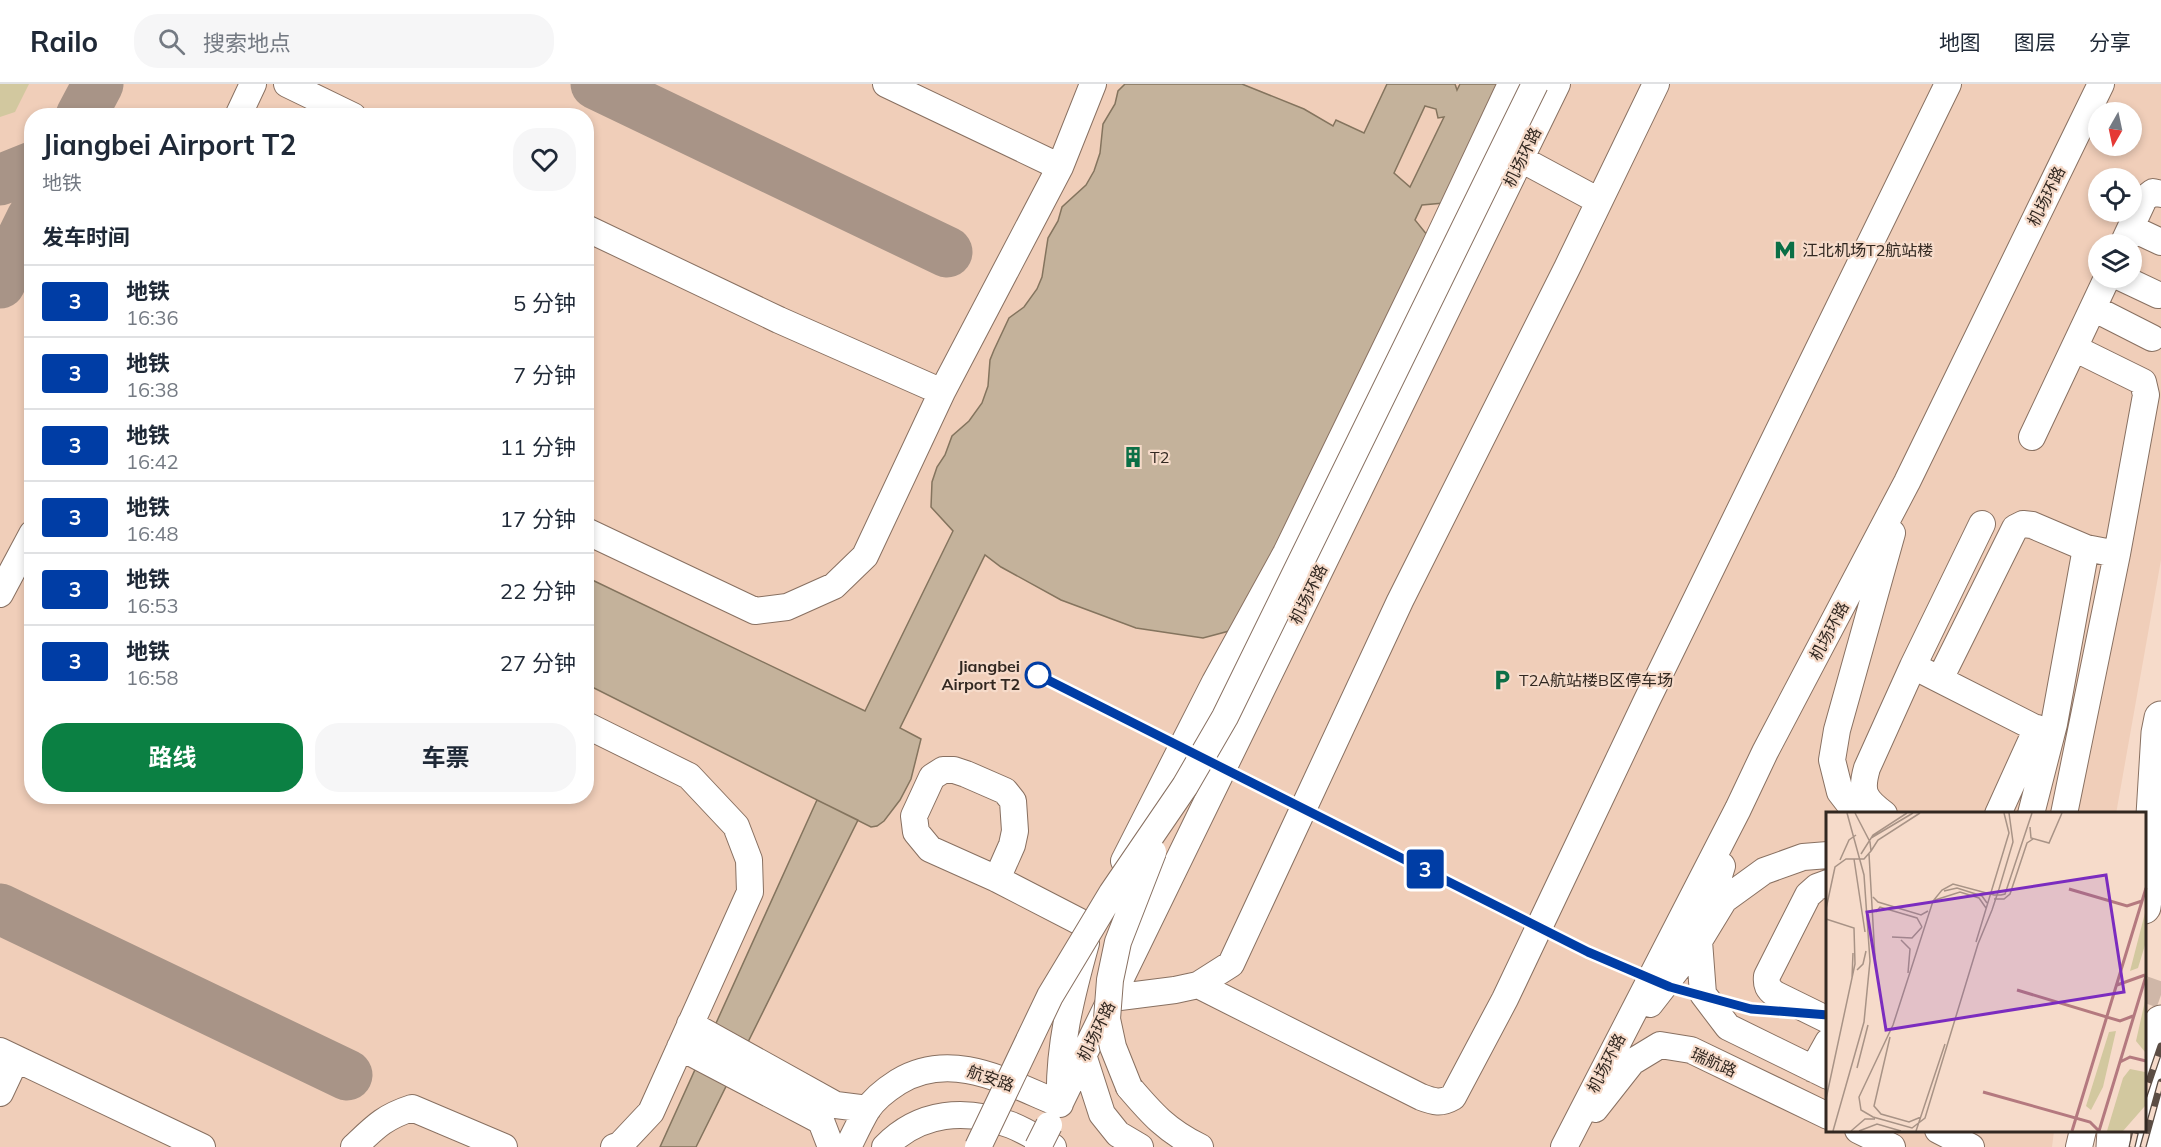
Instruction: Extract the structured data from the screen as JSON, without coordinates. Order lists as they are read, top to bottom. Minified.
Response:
{"streets":{"street":["机场环路","瑞航路","航安路"]},"crossings":[["机场环路","瑞航路"],["机场环路","航安路"]],"places":{"metro station":["江北机场T2航站楼"],"building":["T2"],"other":["Jiangbei Airport T2"],"parking":["T2A航站楼B区停车场"]},"lines":["metro line 3"],"north":"bottom","page":{"header":"Railo","search":"搜索地点","nav":["地图","图层","分享"],"on_map":"3","heading":[["Jiangbei Airport T2","地铁"],"发车时间"],"list":[{"mark":"3","name":"地铁","note":"16:36","value":"5 分钟"},{"mark":"3","name":"地铁","note":"16:38","value":"7 分钟"},{"mark":"3","name":"地铁","note":"16:42","value":"11 分钟"},{"mark":"3","name":"地铁","note":"16:48","value":"17 分钟"},{"mark":"3","name":"地铁","note":"16:53","value":"22 分钟"},{"mark":"3","name":"地铁","note":"16:58","value":"27 分钟"}],"buttons":["路线","车票"]}}
